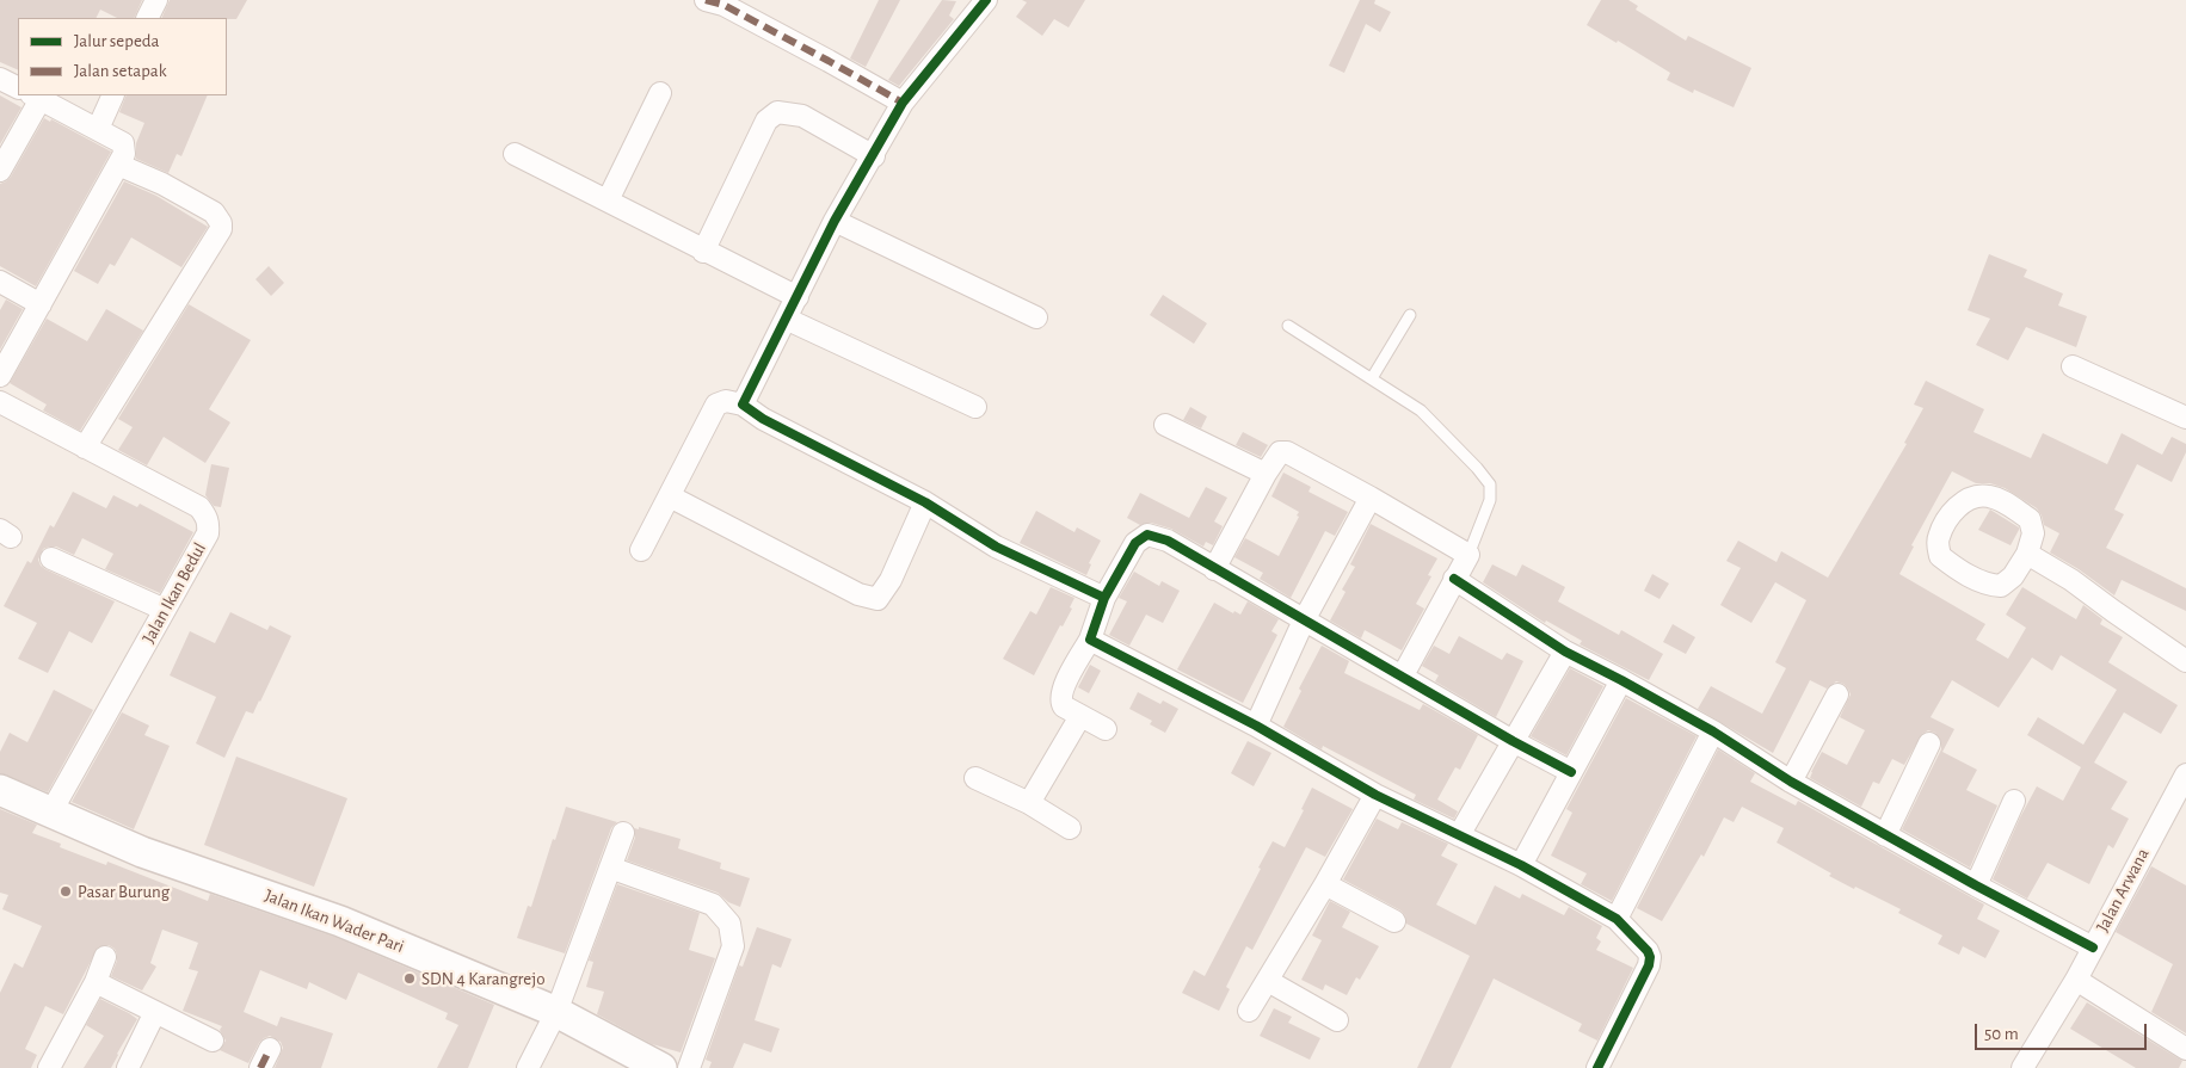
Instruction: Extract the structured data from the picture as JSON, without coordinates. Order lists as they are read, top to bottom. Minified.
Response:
{"streets":{"street":["Jalan Ikan Bedul","Jalan Arwana","Jalan Ikan Wader Pari"]},"crossings":[["Jalan Ikan Bedul","Jalan Ikan Wader Pari"]],"places":["Pasar Burung","SDN 4 Karangrejo"],"legend":["Jalur sepeda","Jalan setapak"],"scale_bar":"50 m"}
